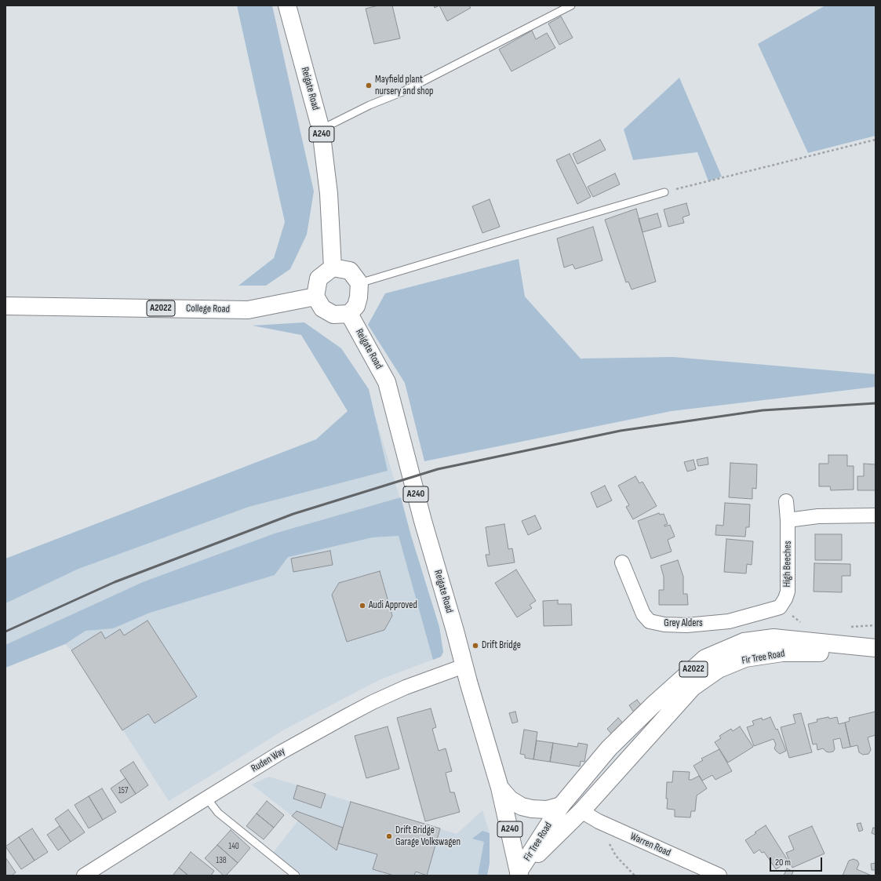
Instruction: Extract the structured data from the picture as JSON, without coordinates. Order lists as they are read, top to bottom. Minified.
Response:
{"streets":{"main road":["Reigate Road","A240","A2022","College Road","Fir Tree Road"],"street":["High Beeches","Grey Alders","Ruden Way","Warren Road"]},"crossings":[["Reigate Road","College Road"],["Reigate Road","Fir Tree Road"],["Reigate Road","Ruden Way"],["High Beeches","Grey Alders"],["Fir Tree Road","Warren Road"]],"places":["Mayfield plant nursery and shop","Audi Approved","Drift Bridge","Drift Bridge Garage Volkswagen"],"house_numbers":["157","140","138"],"scale_bar":"20 m"}
